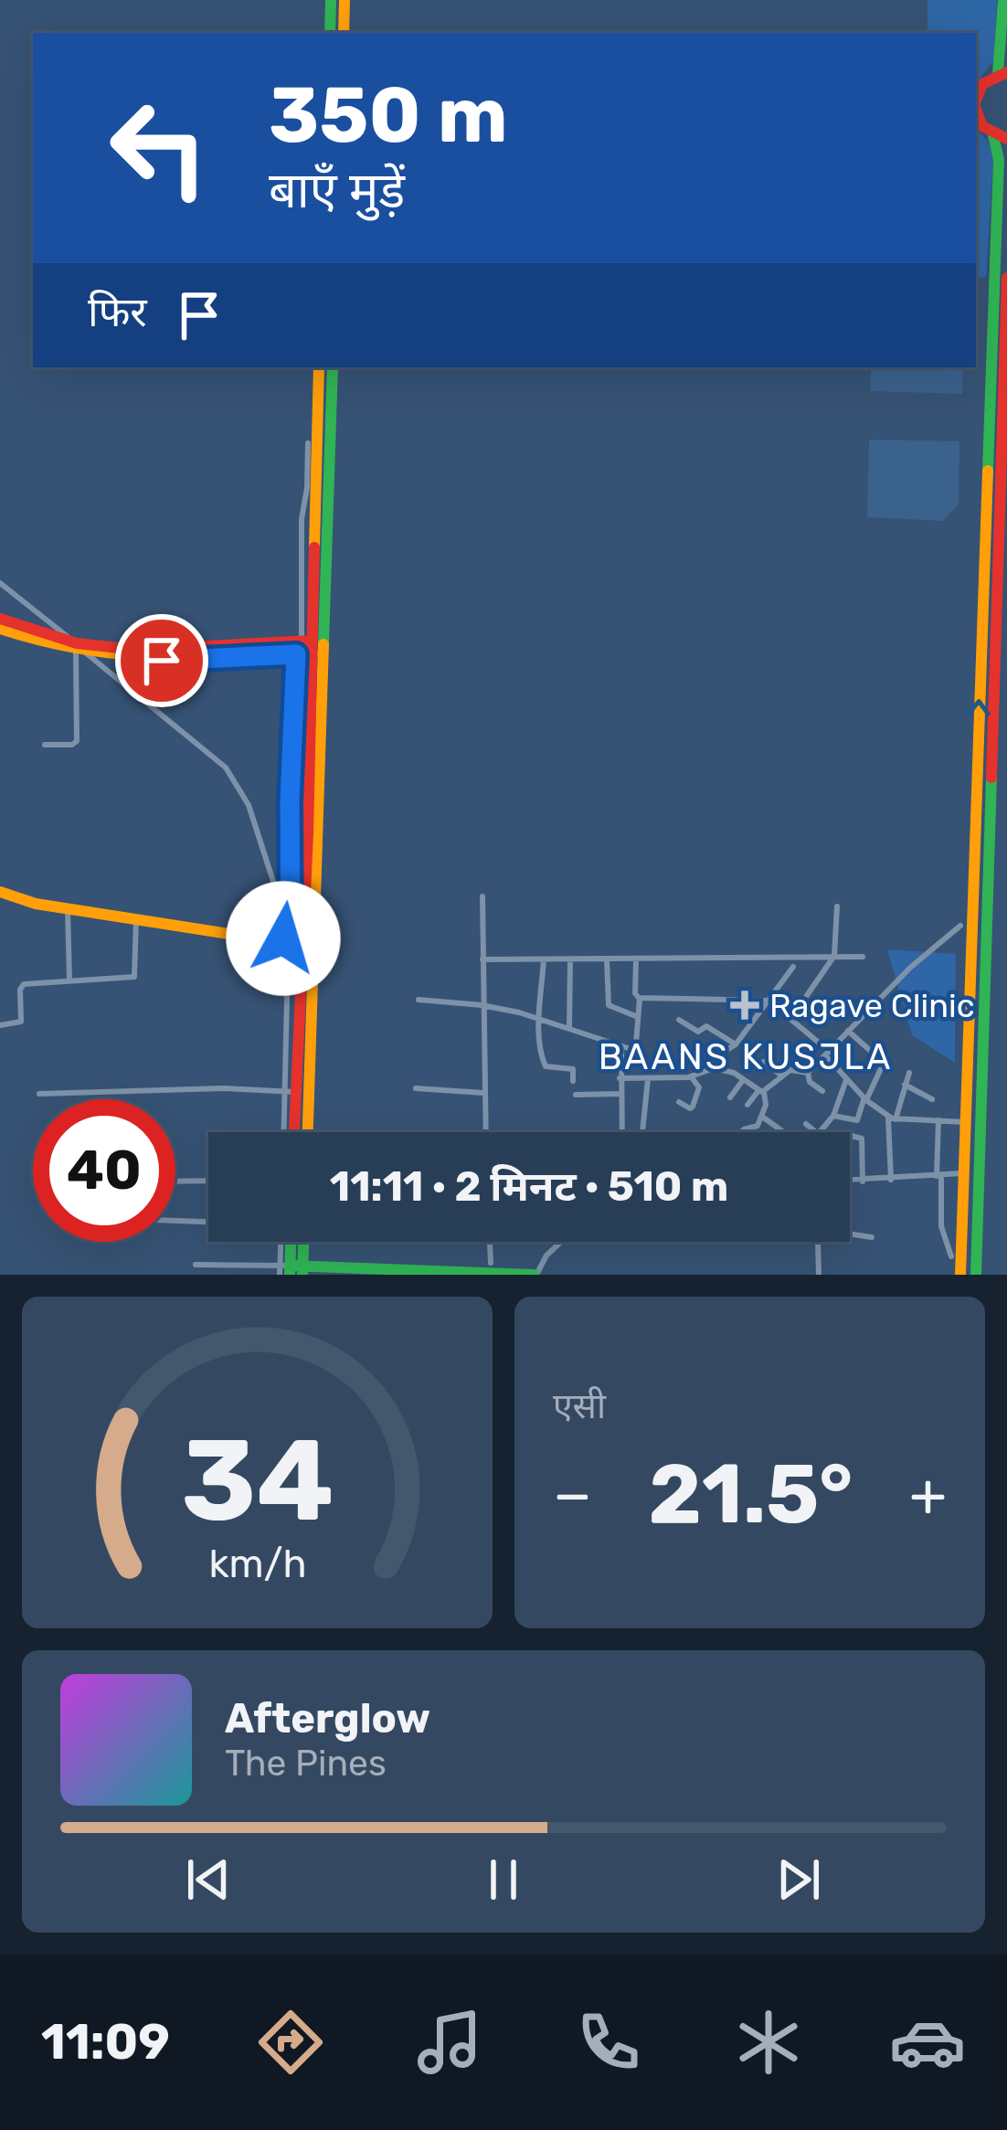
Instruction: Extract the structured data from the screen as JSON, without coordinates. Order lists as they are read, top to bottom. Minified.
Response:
{"districts":["BAANS KUSJLA"],"places":{"health":["Ragave Clinic"]},"page":{"turn":["350 m","बाएँ मुड़ें"],"then":"फिर","limit":"40","trip":"11:11 · 2 मिनट · 510 m","tile":"एसी","heat":["−","21.5°","+"],"song":["Afterglow","The Pines"],"tabs":"11:09","gauge":["34","km/h"]}}
